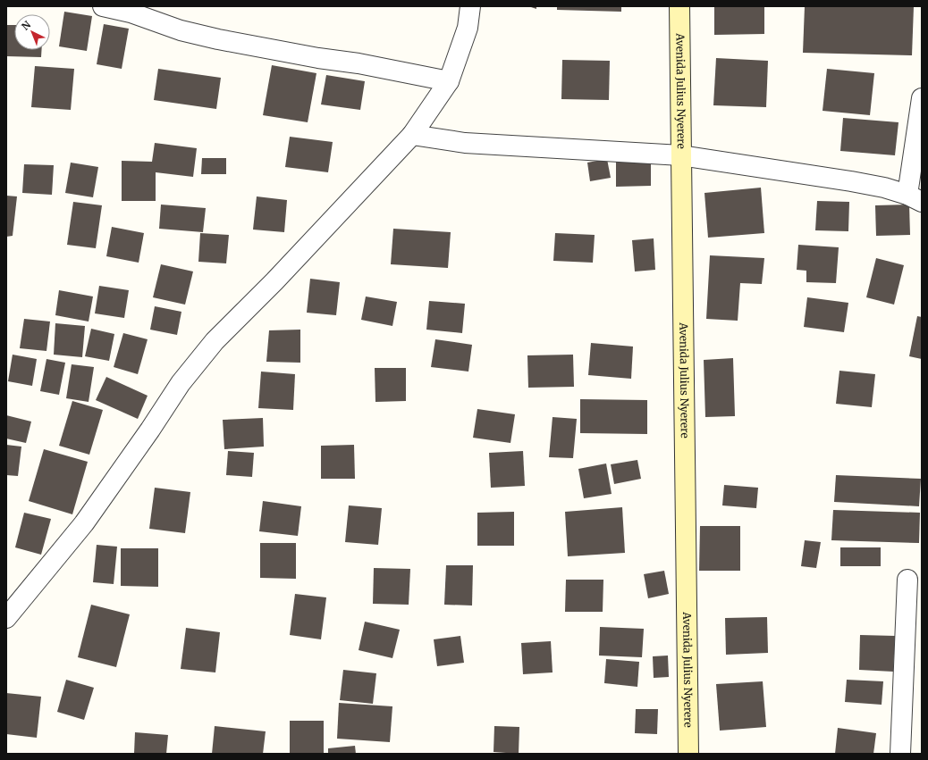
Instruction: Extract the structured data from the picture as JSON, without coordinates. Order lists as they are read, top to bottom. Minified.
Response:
{"streets":{"street":["Avenida Julius Nyerere"]},"north":"top left"}
